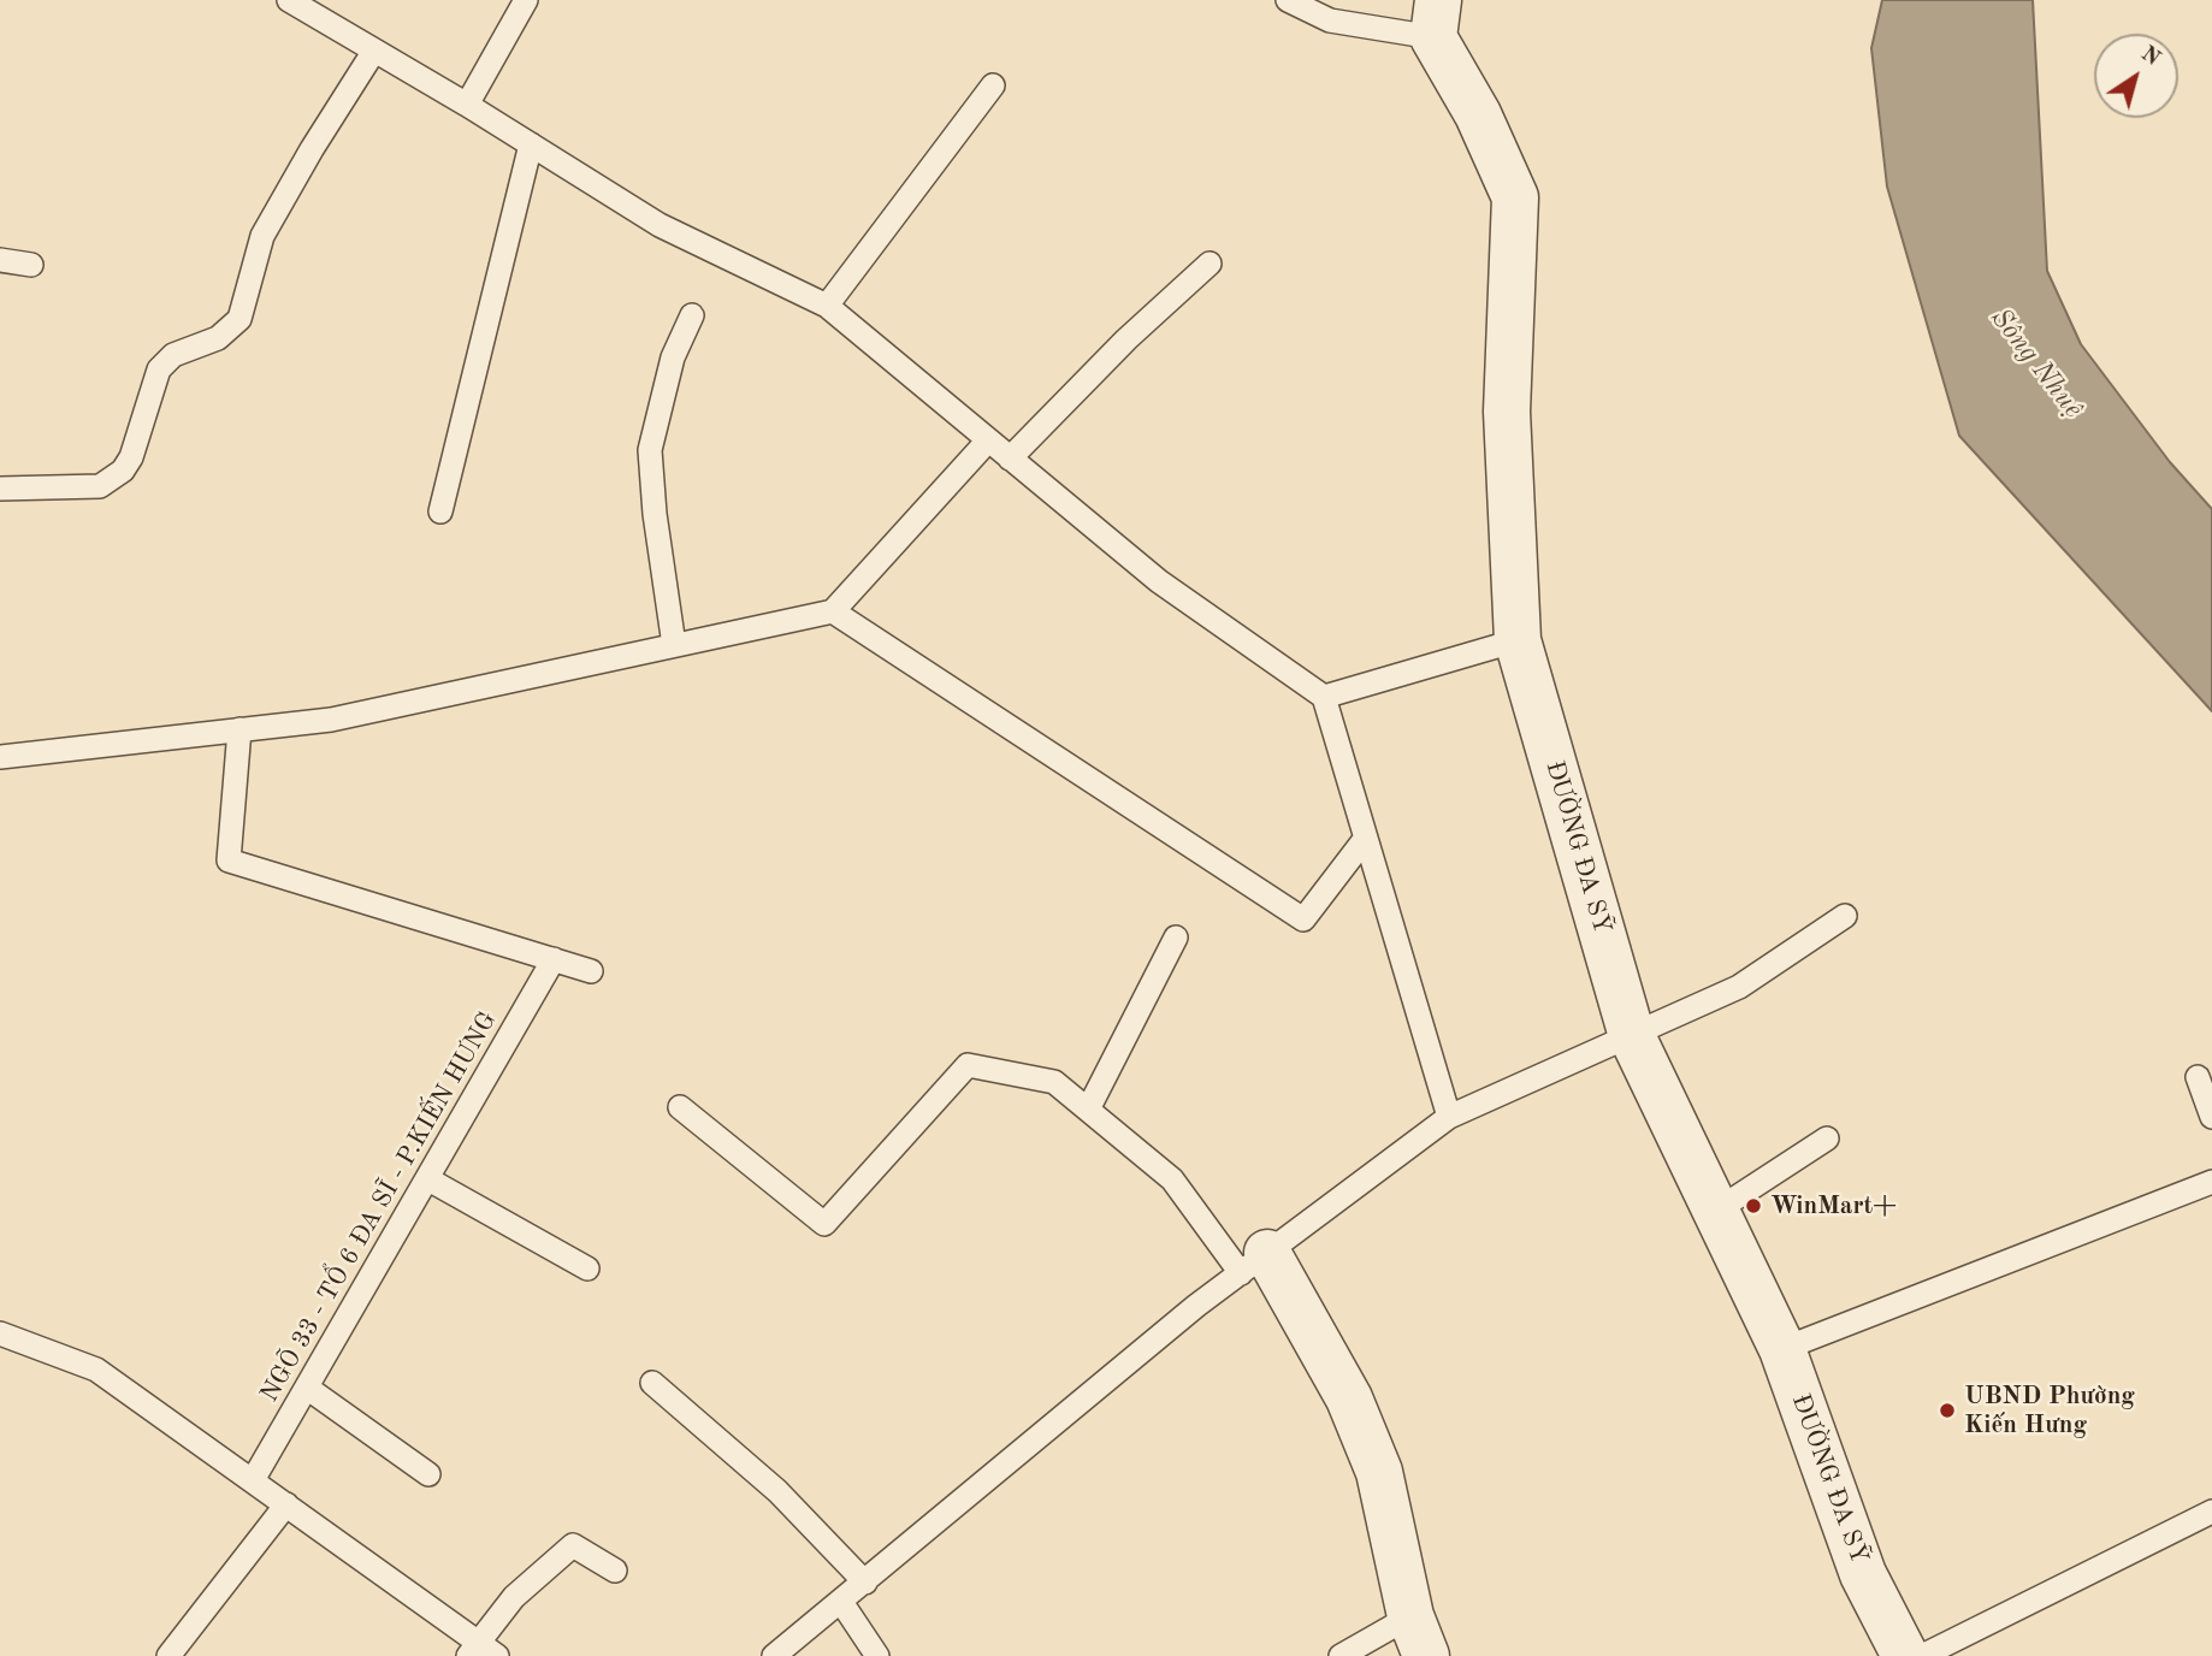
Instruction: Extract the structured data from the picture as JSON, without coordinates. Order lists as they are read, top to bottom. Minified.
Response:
{"streets":{"street":["ĐƯỜNG ĐA SỸ"],"lane":["NGÕ 33 - TỔ 6 ĐA SĨ - P.KIẾN HƯNG"]},"water":["Sông Nhuệ"],"places":["WinMart+","UBND Phường Kiến Hưng"],"north":"top right"}
